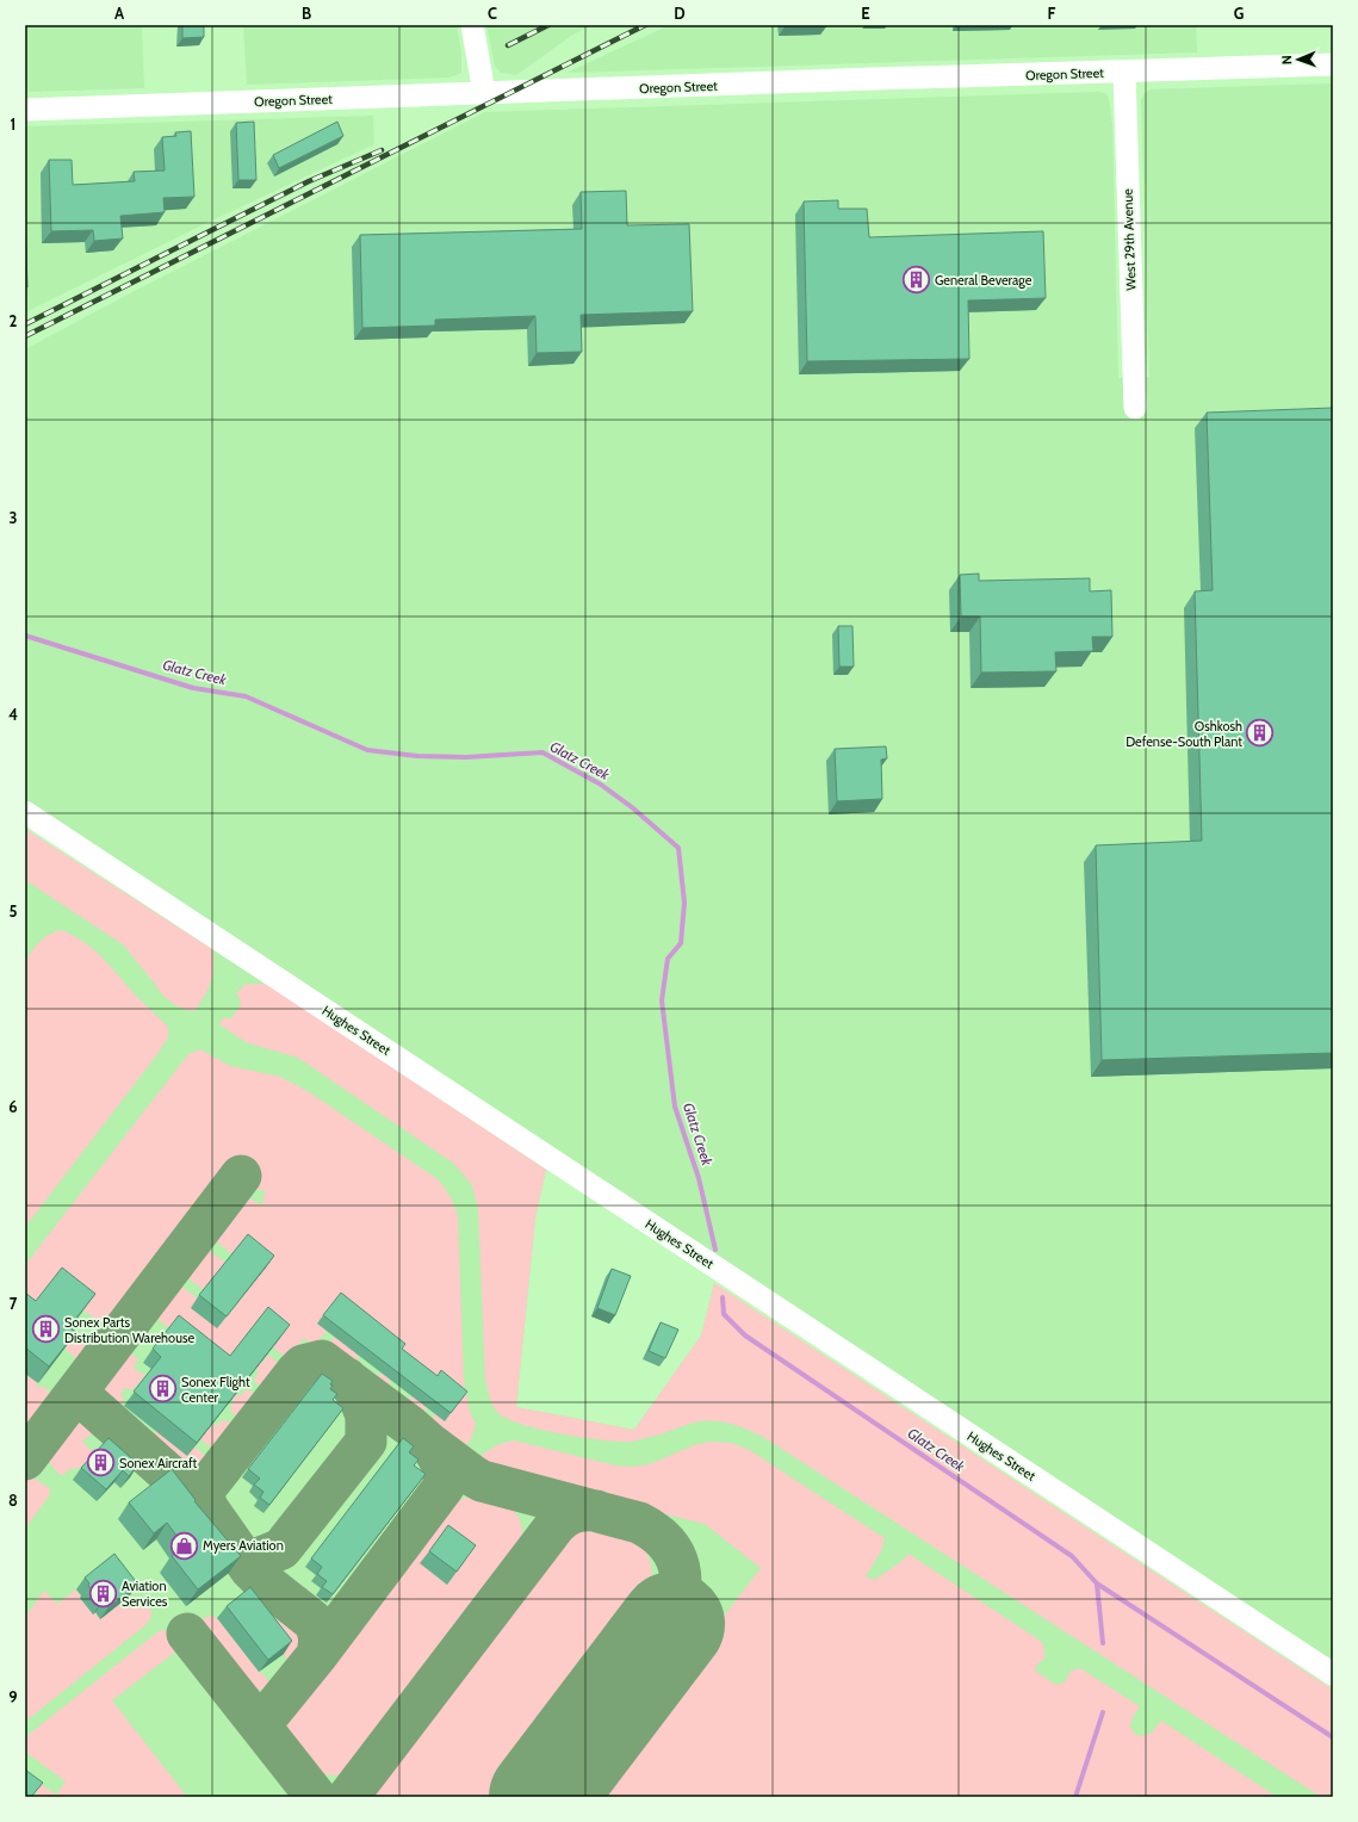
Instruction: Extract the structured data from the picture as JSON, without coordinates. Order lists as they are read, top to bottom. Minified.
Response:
{"streets":{"street":["Oregon Street","West 29th Avenue","Hughes Street"]},"crossings":[["Oregon Street","West 29th Avenue"]],"water":["Glatz Creek"],"places":{"building":["General Beverage","Oshkosh Defense-South Plant","Sonex Parts Distribution Warehouse","Sonex Flight Center","Sonex Aircraft","Aviation Services"],"shop":["Myers Aviation"]},"north":"left","grid":{"columns":["A","B","C","D","E","F","G"],"rows":["1","2","3","4","5","6","7","8","9"]}}
